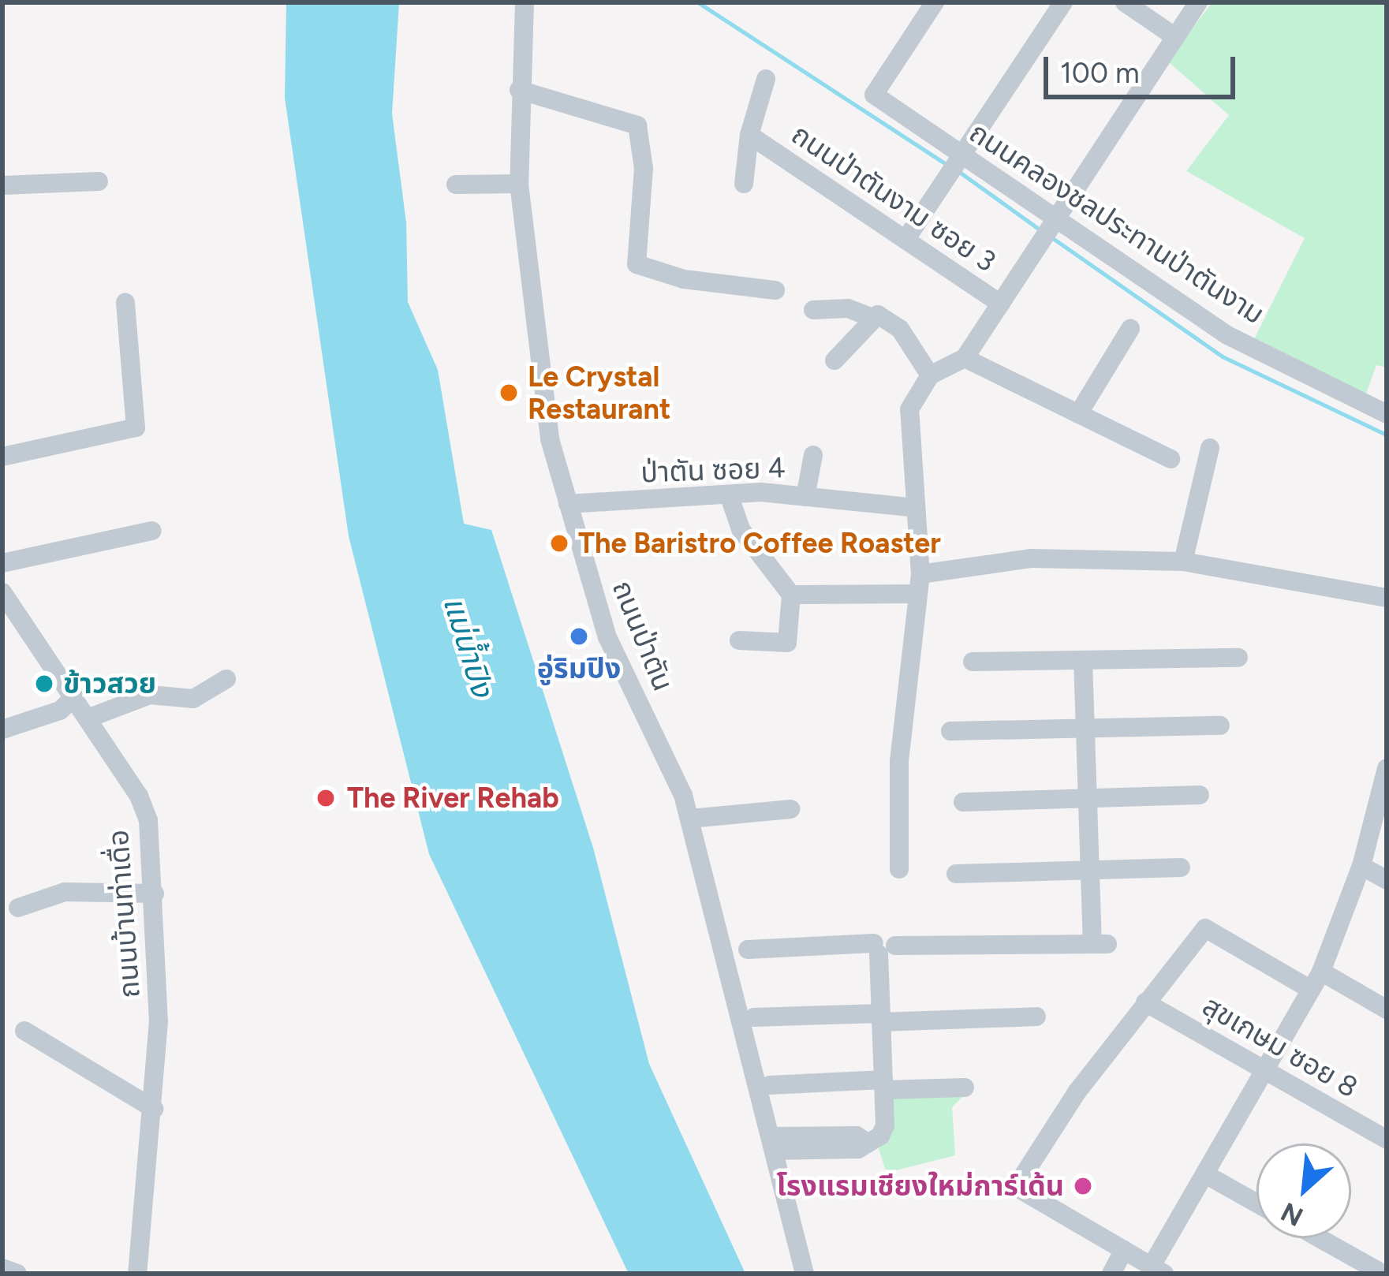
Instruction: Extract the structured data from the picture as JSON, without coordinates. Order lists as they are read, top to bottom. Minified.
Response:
{"streets":{"street":["ถนนป่าตันงาม ซอย 3","ถนนคลองชลประทานป่าตันงาม","ป่าตัน ซอย 4","ถนนป่าตัน","ถนนบ้านท่าเดื่อ","สุขเกษม ซอย 8"]},"crossings":[["ป่าตัน ซอย 4","ถนนป่าตัน"]],"water":["แม่น้ำปิง"],"places":["Le Crystal Restaurant","The Baristro Coffee Roaster","อู่ริมปิง","ข้าวสวย","The River Rehab","โรงแรมเชียงใหม่การ์เด้น"],"scale_bar":"100 m","north":"bottom left"}
